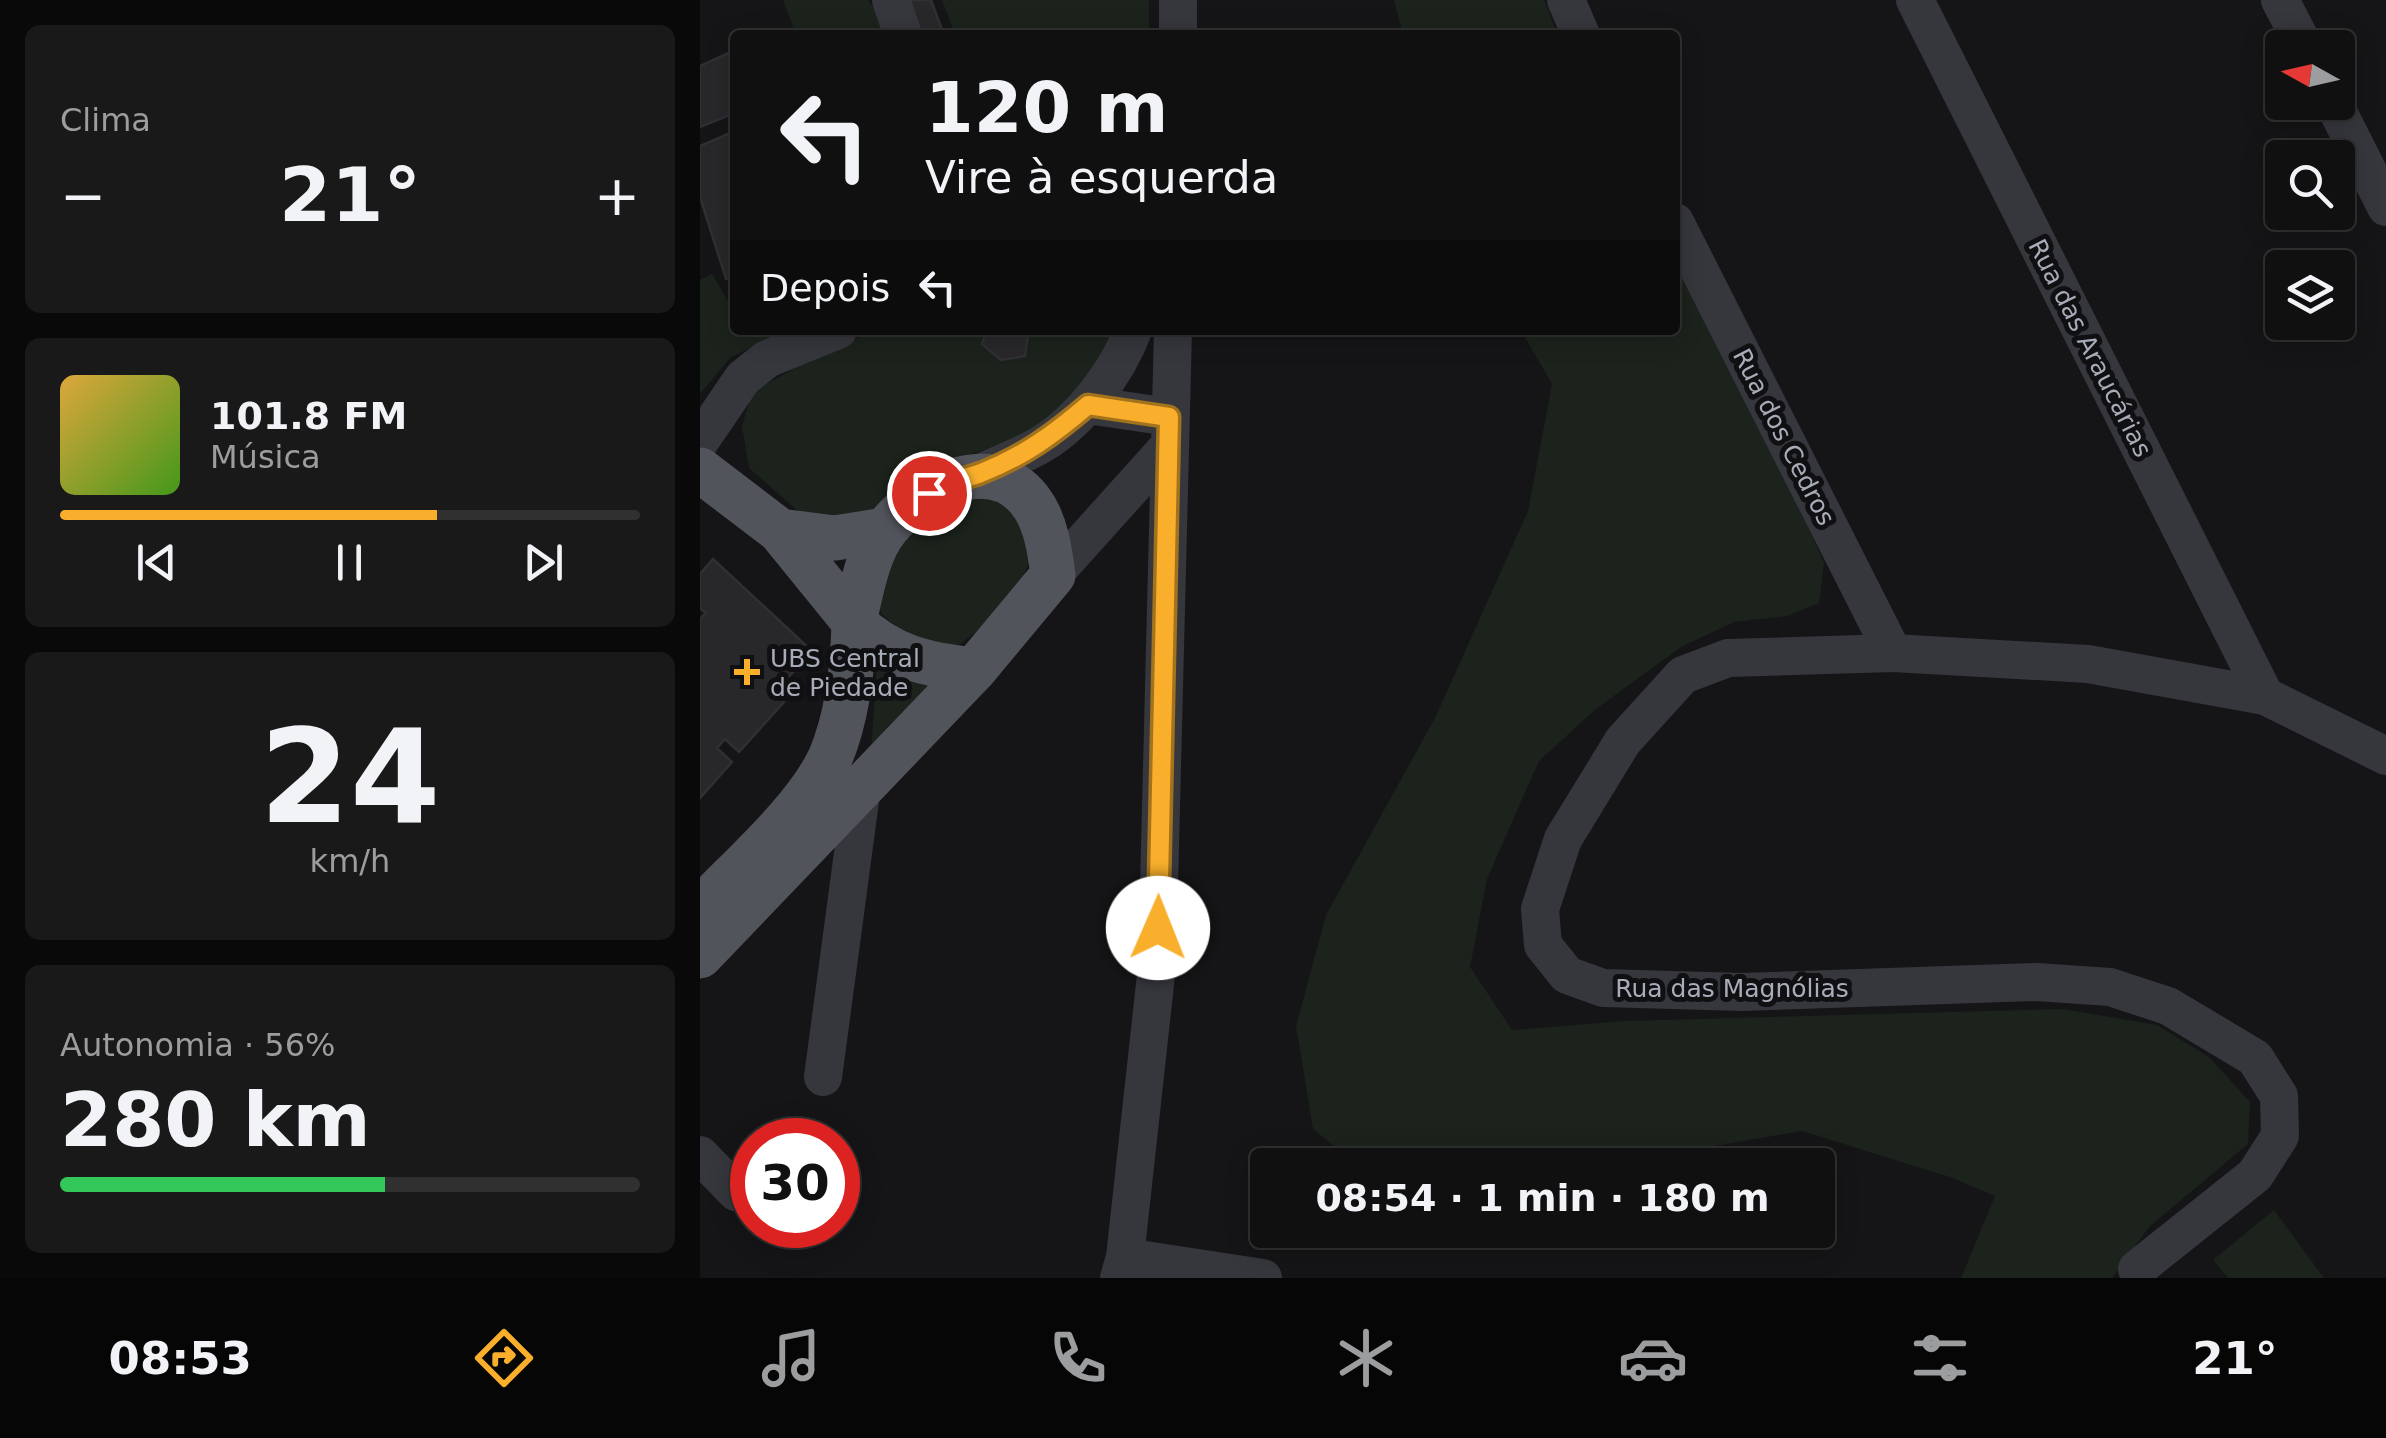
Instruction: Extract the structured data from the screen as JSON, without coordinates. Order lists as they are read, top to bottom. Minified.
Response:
{"streets":{"street":["Rua das Araucárias","Rua dos Cedros","Rua das Magnólias"]},"crossings":[["Rua das Araucárias","Rua das Magnólias"],["Rua dos Cedros","Rua das Magnólias"]],"places":{"health":["UBS Central de Piedade"]},"north":"left","page":{"tile":["Clima",["24","km/h"],["Autonomia · 56%","280 km"]],"turn":["120 m","Vire à esquerda"],"heat":["−","21°","+"],"then":"Depois","song":["101.8 FM","Música"],"limit":"30","trip":"08:54 · 1 min · 180 m","tabs":["08:53","21°"]}}
